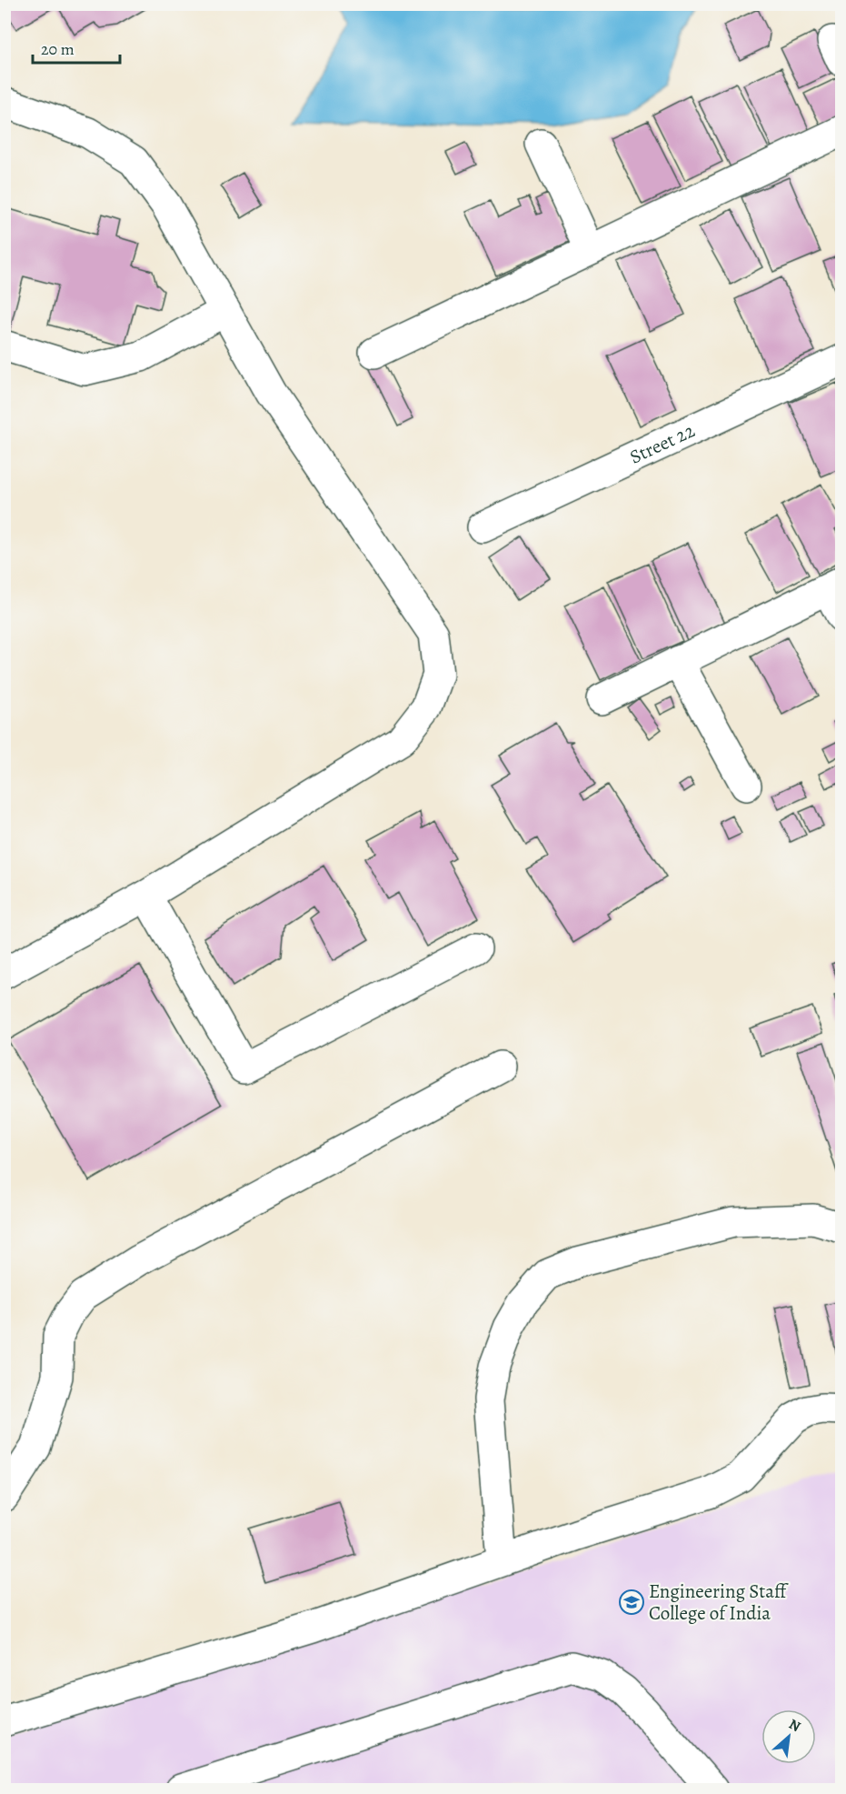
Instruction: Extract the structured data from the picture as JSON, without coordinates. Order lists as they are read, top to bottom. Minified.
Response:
{"streets":{"street":["Street 22"]},"places":{"school or university":["Engineering Staff College of India"]},"scale_bar":"20 m","north":"top right"}
